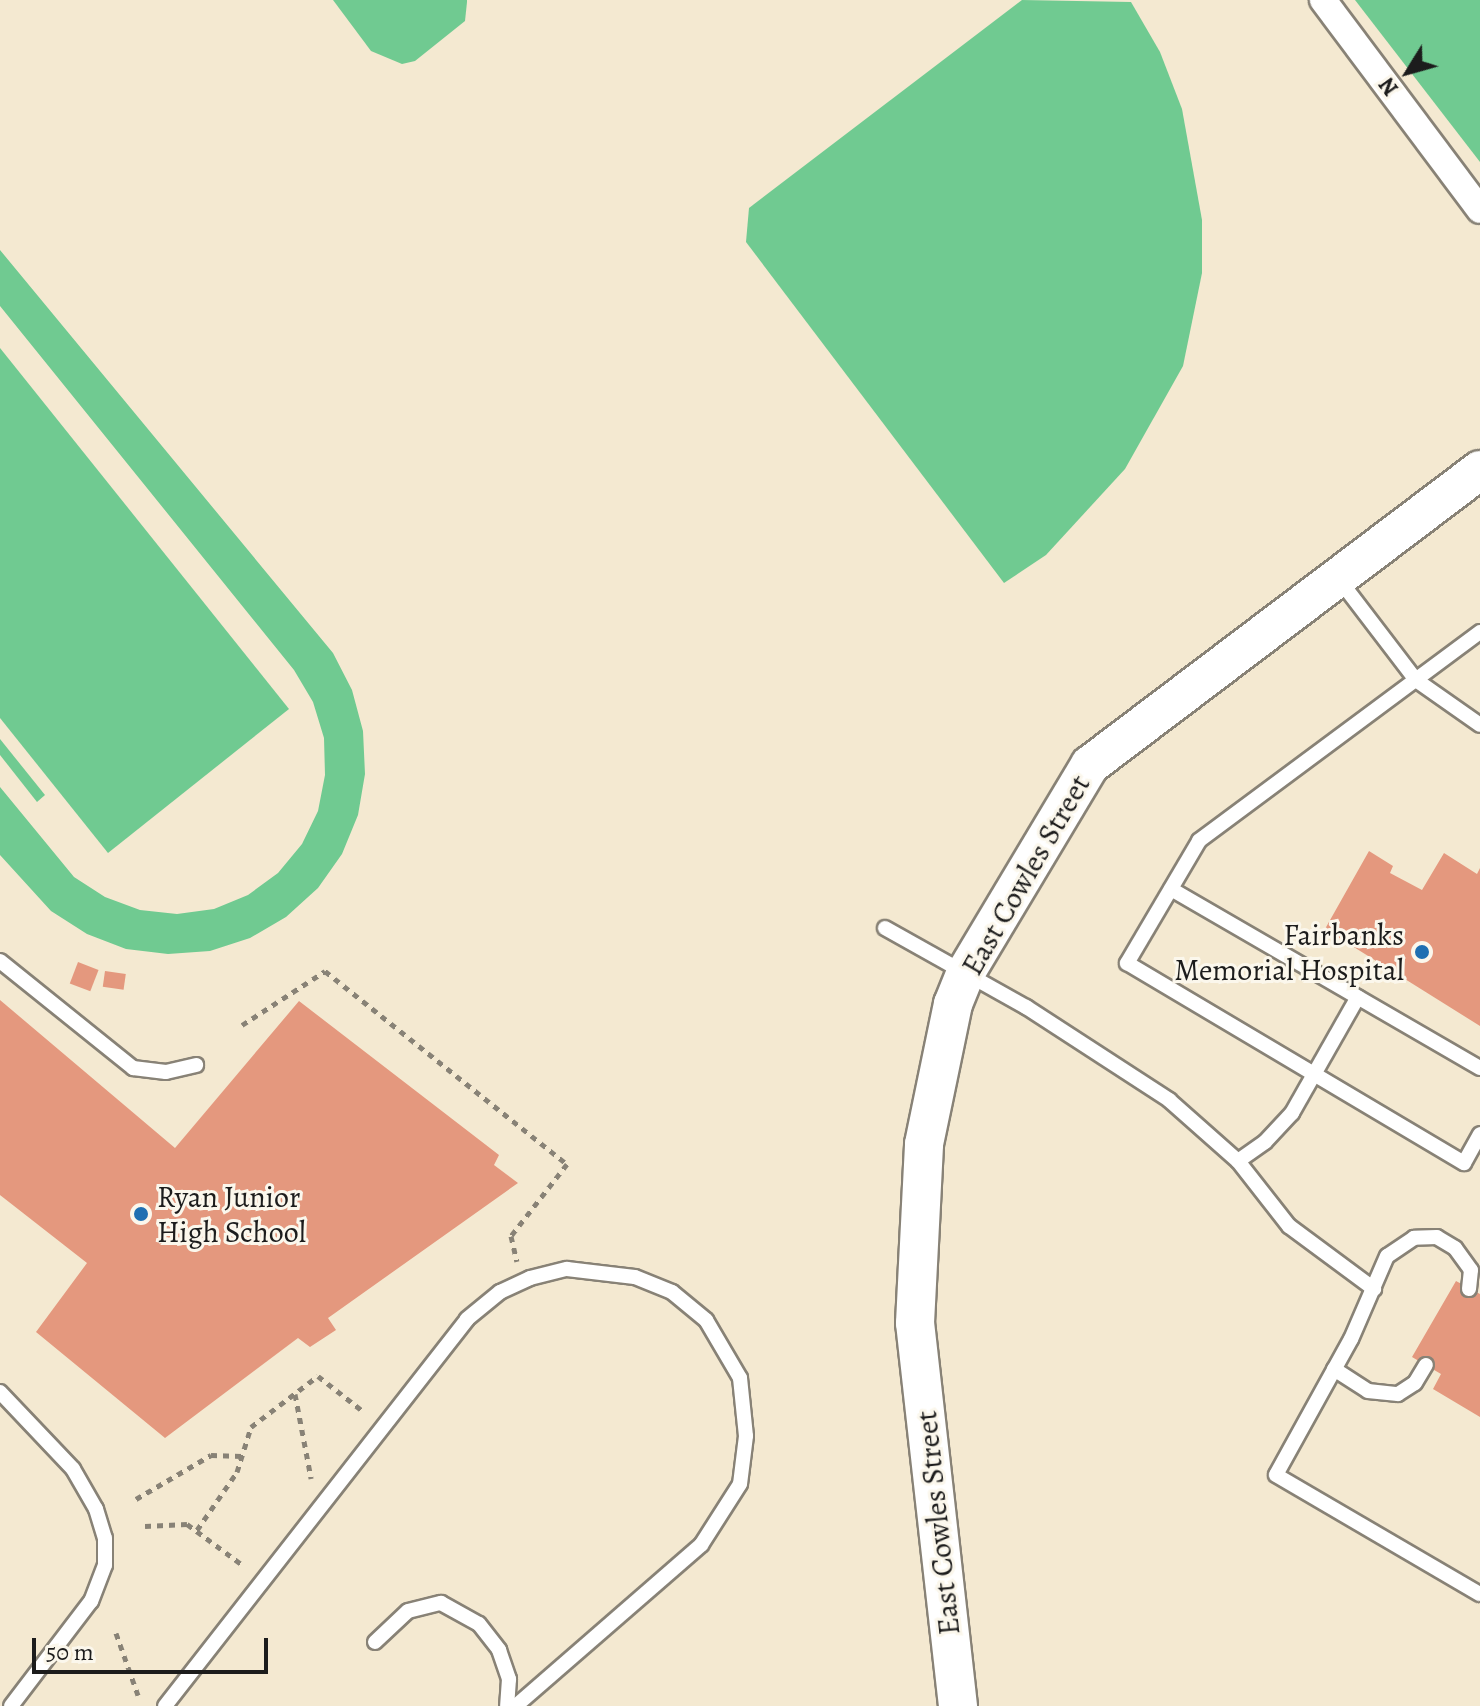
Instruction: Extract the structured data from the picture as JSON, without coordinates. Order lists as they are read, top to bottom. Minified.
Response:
{"streets":{"street":["East Cowles Street"]},"places":["Fairbanks Memorial Hospital","Ryan Junior High School"],"scale_bar":"50 m","north":"bottom left"}
